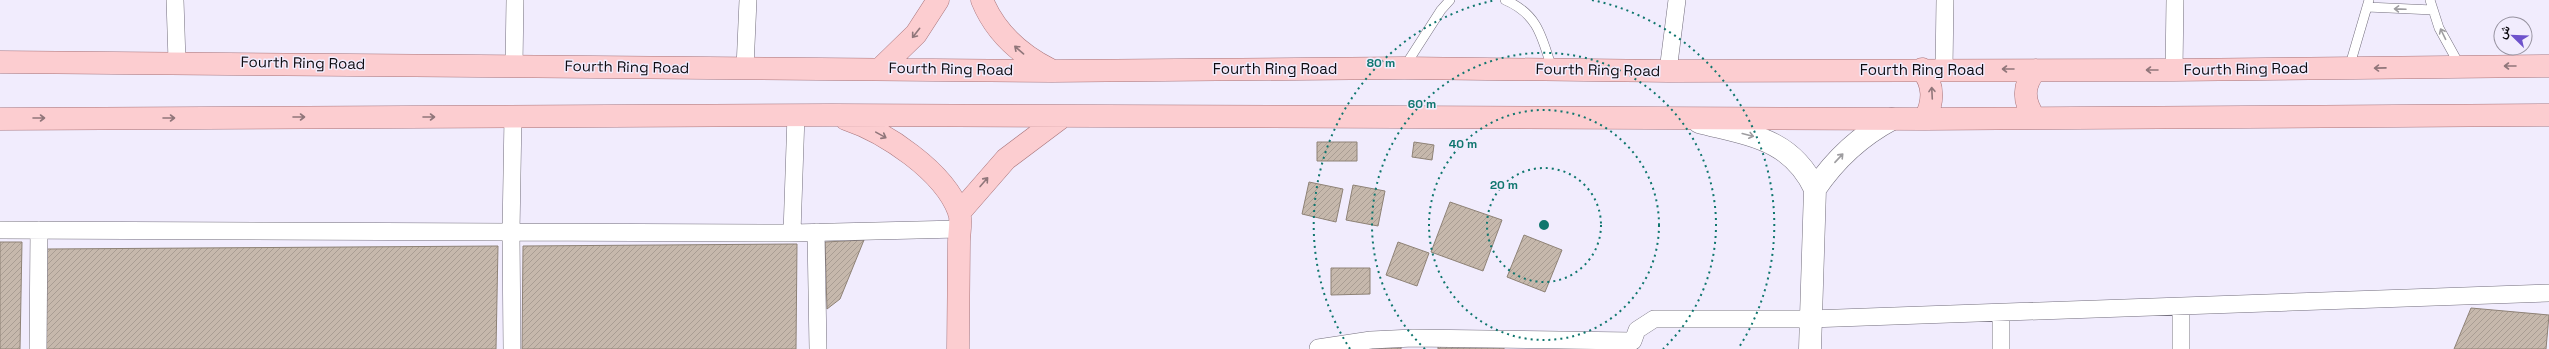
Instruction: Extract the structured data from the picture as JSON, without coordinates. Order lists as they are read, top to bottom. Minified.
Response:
{"streets":{"main road":["Fourth Ring Road"]},"north":"top left","rings":["80 m","60 m","40 m","20 m"]}
